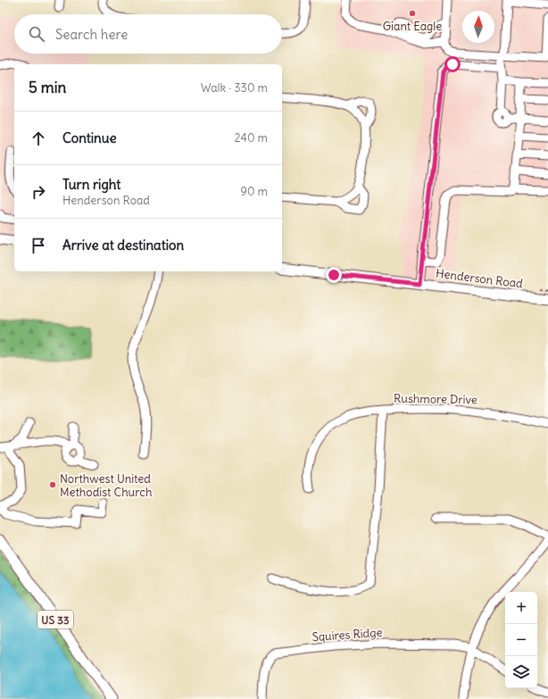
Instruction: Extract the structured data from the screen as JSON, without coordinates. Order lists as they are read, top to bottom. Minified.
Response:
{"streets":{"main road":["Henderson Road","US 33"],"street":["Rushmore Drive","Squires Ridge"]},"places":["Giant Eagle","Northwest United Methodist Church"],"north":"top","page":{"search":"Search here","heading":["5 min","Walk · 330 m"],"list":[["Continue","240 m"],["Turn right","Henderson Road","90 m"],"Arrive at destination"],"map_buttons":["+","−"]}}
